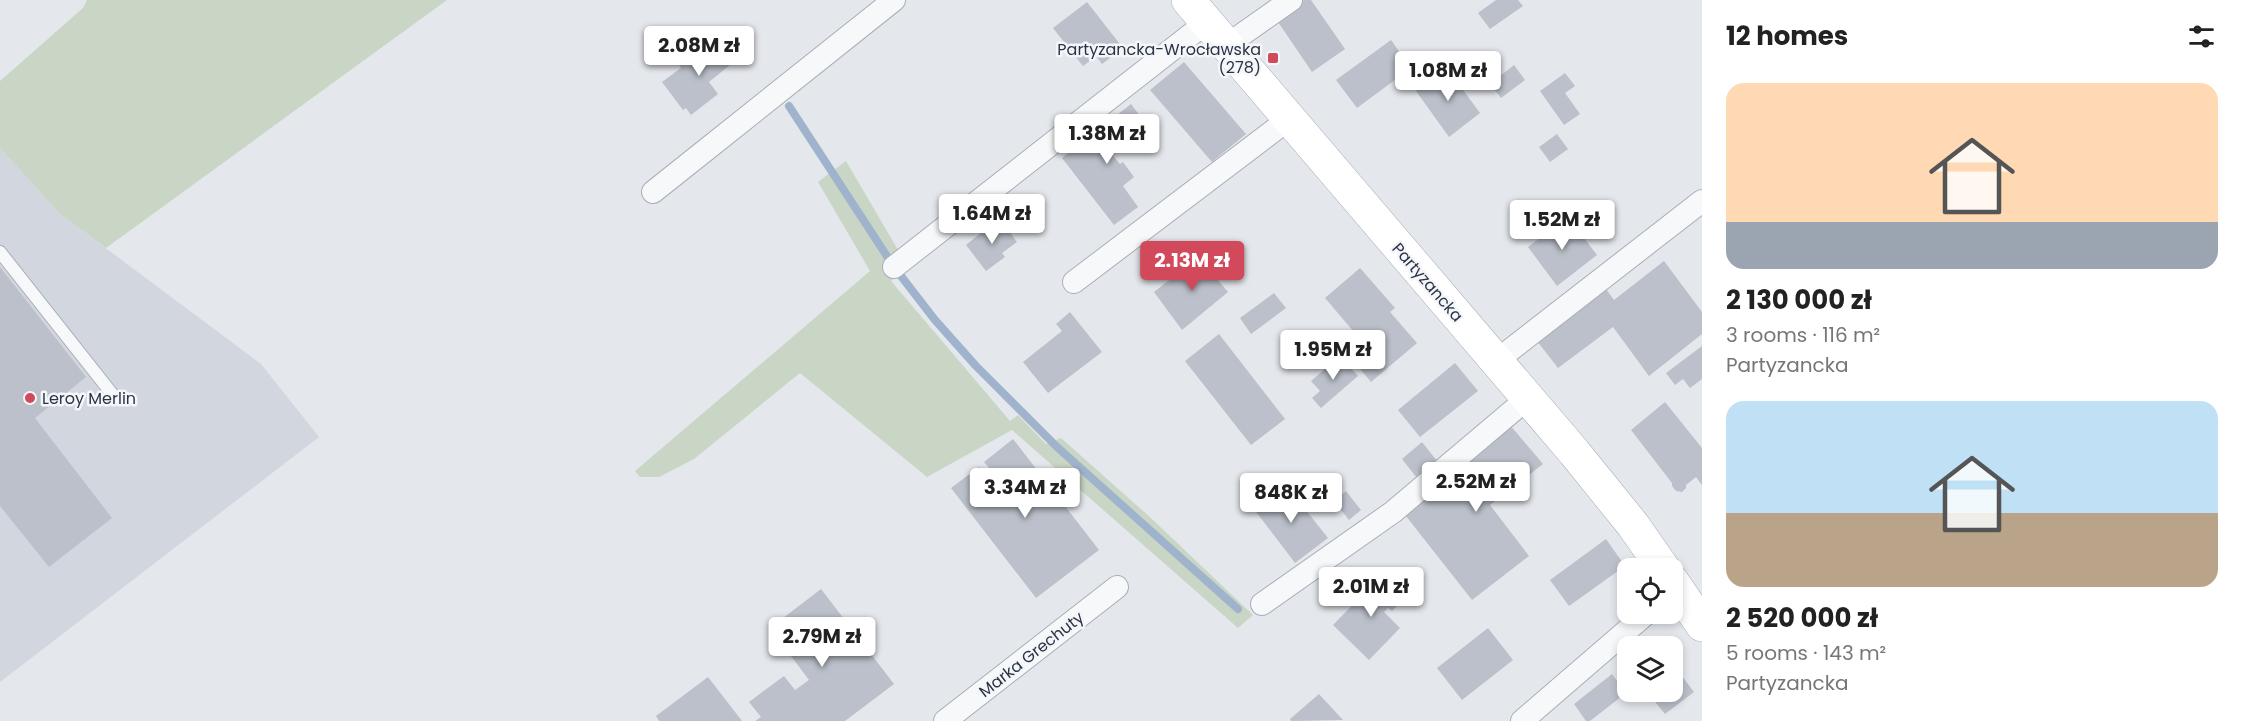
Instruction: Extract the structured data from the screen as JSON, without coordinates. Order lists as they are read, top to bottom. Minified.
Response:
{"streets":{"main road":["Partyzancka"],"street":["Marka Grechuty"]},"places":{"transit":["Partyzancka-Wrocławska (278)"],"other":["Leroy Merlin"]},"page":{"heading":"12 homes","price":["2.08M zł","1.08M zł","1.38M zł","1.64M zł","1.52M zł","2.13M zł","1.95M zł","2.52M zł","3.34M zł","848K zł","2.01M zł","2.79M zł"],"list":[{"name":"2 130 000 zł","note":"3 rooms · 116 m² · Partyzancka"},{"name":"2 520 000 zł","note":"5 rooms · 143 m² · Partyzancka"}]}}
